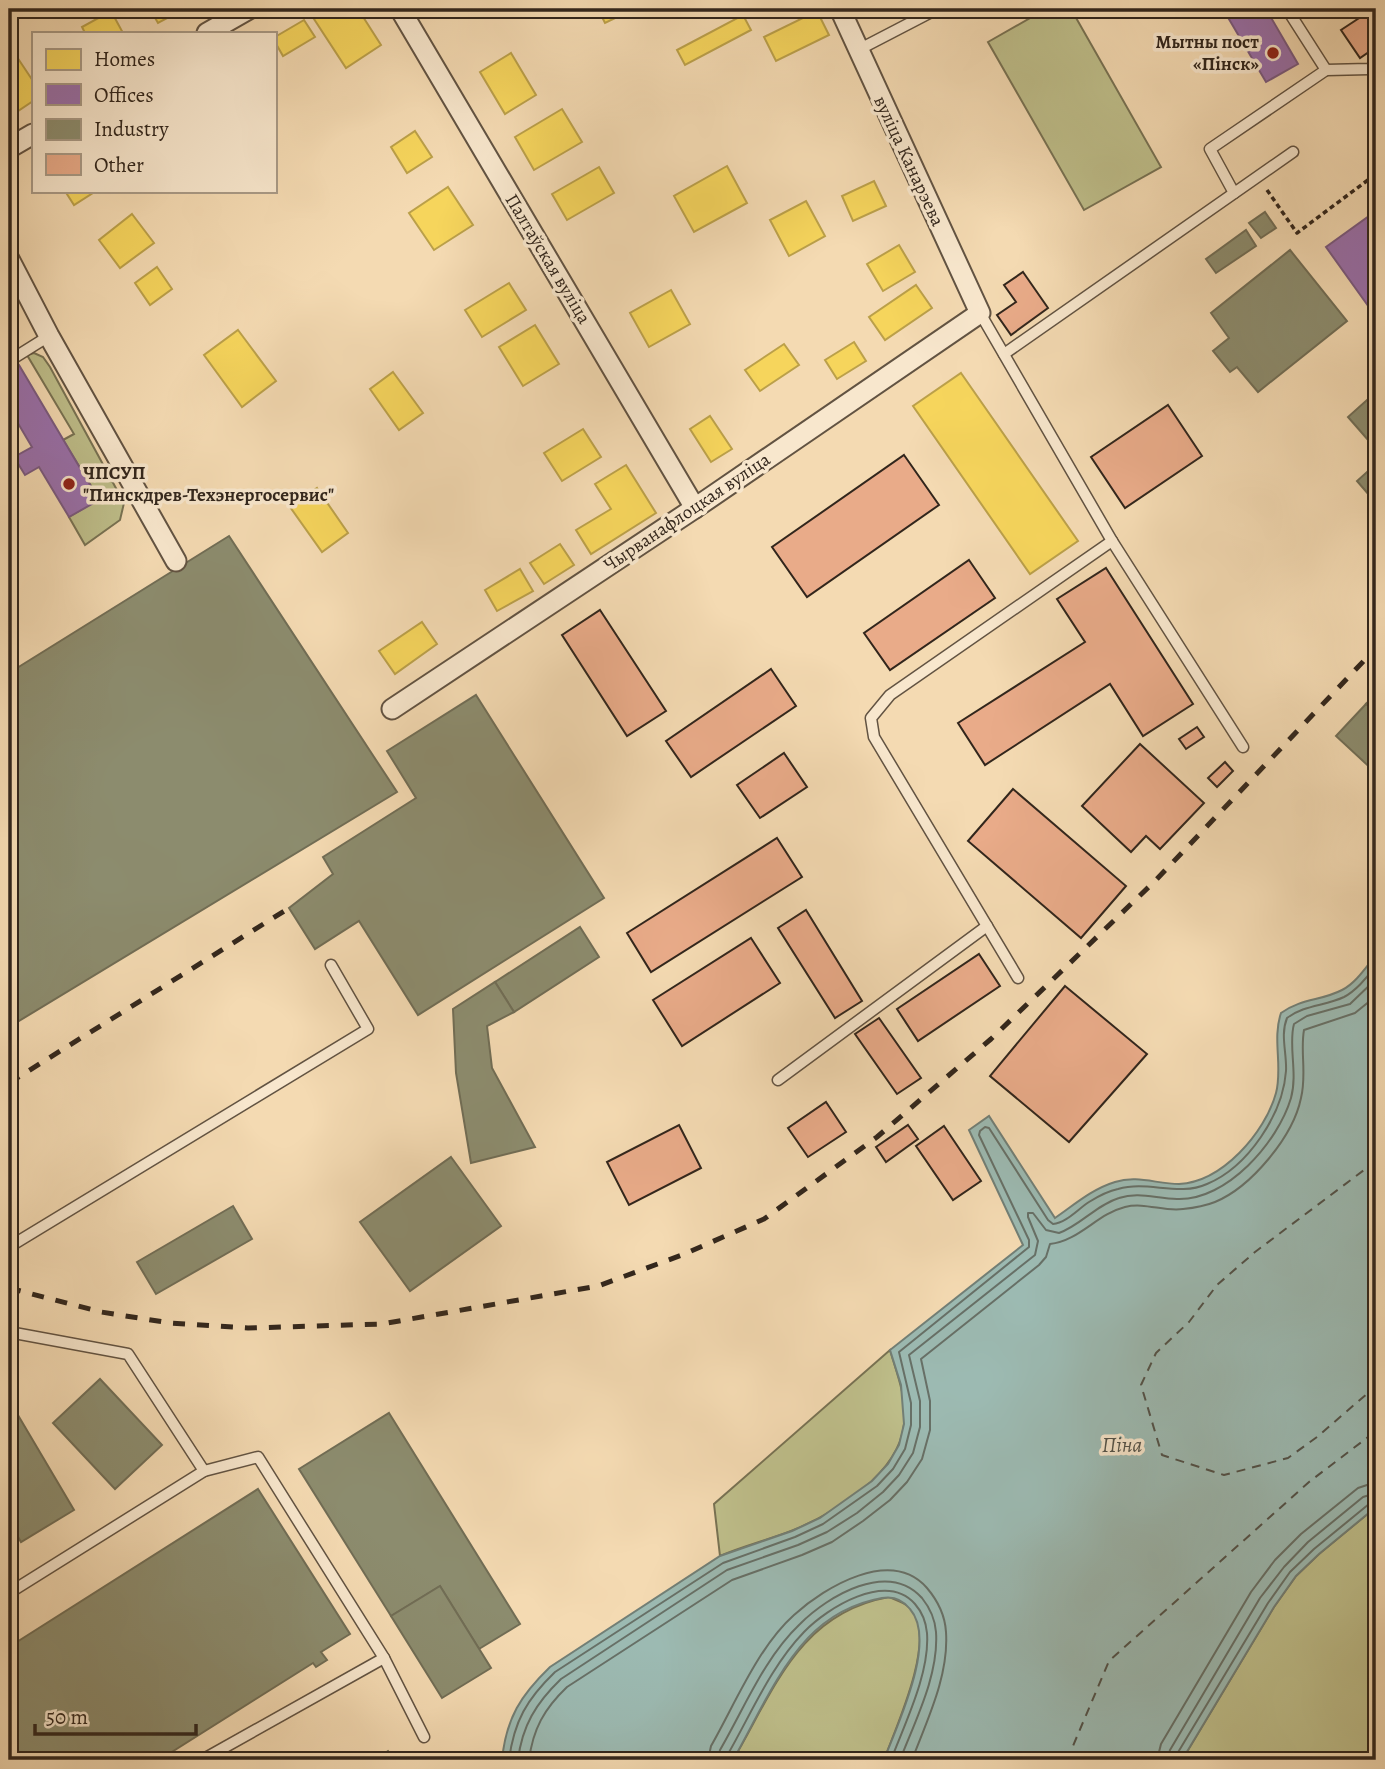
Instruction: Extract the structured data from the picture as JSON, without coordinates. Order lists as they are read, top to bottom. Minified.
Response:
{"streets":{"street":["вуліца Канарэева","Палтаўская вуліца","Чырванафлоцкая вуліца"]},"crossings":[["вуліца Канарэева","Чырванафлоцкая вуліца"],["Палтаўская вуліца","Чырванафлоцкая вуліца"]],"water":["Піна"],"places":["Мытны пост «Пінск»","ЧПСУП \"Пинскдрев-Техэнергосервис\""],"legend":["Homes","Offices","Industry","Other"],"scale_bar":"50 m"}
